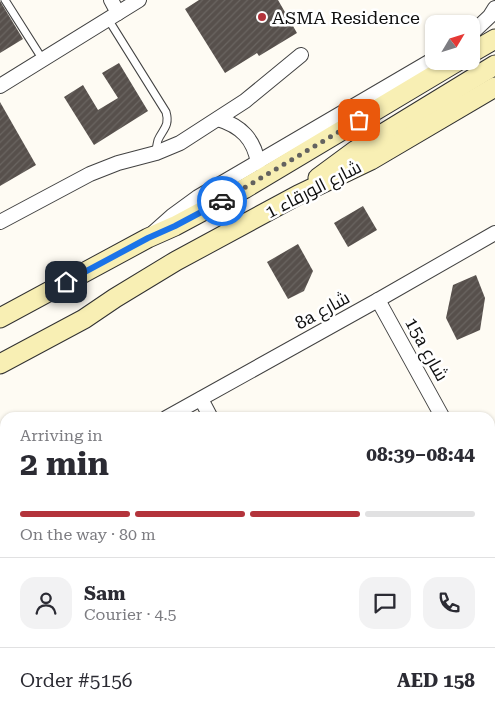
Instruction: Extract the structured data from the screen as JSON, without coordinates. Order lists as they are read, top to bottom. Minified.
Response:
{"streets":{"main road":["شارع الورقاء 1"],"street":["8a شارع","15a شارع"]},"crossings":[["8a شارع","15a شارع"]],"places":["ASMA Residence"],"north":"top right","page":{"heading":["2 min","Arriving in","08:39–08:44"],"panel":["Sam","Courier · 4.5","Order #5156","AED 158"],"bar":"On the way · 80 m"}}
